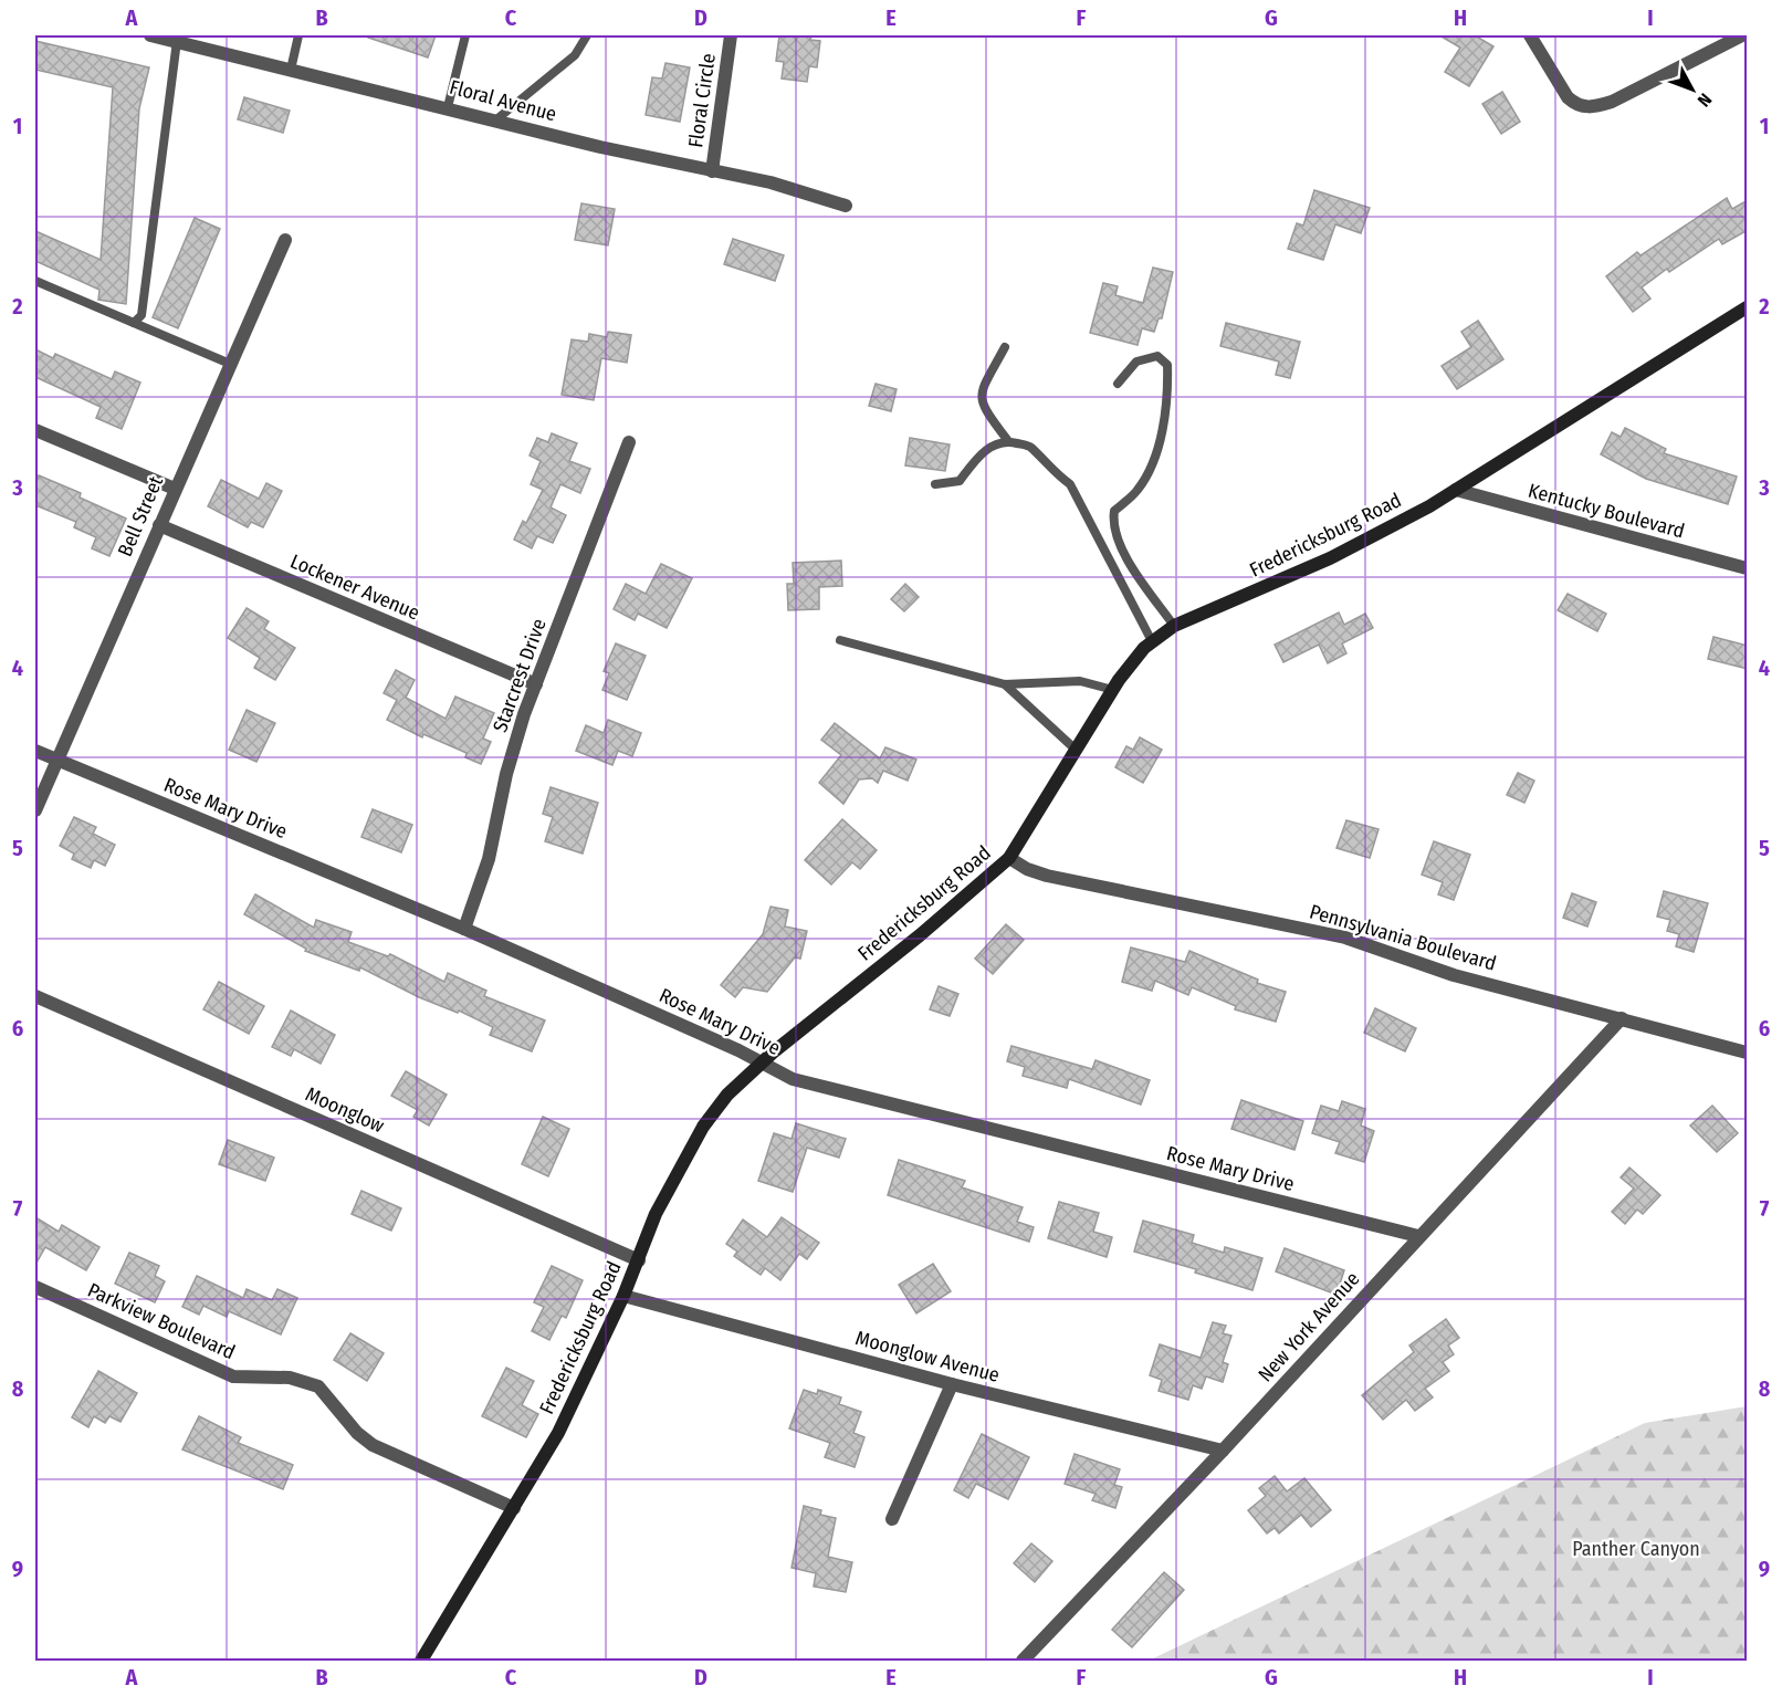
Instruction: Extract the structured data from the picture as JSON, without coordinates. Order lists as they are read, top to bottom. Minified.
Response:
{"streets":{"street":["Floral Avenue","Floral Circle","Kentucky Boulevard","Bell Street","Fredericksburg Road","Lockener Avenue","Starcrest Drive","Rose Mary Drive","Pennsylvania Boulevard","Moonglow","Parkview Boulevard","New York Avenue","Moonglow Avenue"]},"crossings":[["Floral Avenue","Floral Circle"],["Kentucky Boulevard","Fredericksburg Road"],["Bell Street","Lockener Avenue"],["Bell Street","Rose Mary Drive"],["Fredericksburg Road","Rose Mary Drive"],["Fredericksburg Road","Pennsylvania Boulevard"],["Fredericksburg Road","Moonglow"],["Fredericksburg Road","Parkview Boulevard"],["Fredericksburg Road","Moonglow Avenue"],["Lockener Avenue","Starcrest Drive"],["Starcrest Drive","Rose Mary Drive"],["Rose Mary Drive","New York Avenue"],["Pennsylvania Boulevard","New York Avenue"],["New York Avenue","Moonglow Avenue"]],"parks":["Panther Canyon"],"north":"bottom right","grid":{"columns":["A","B","C","D","E","F","G","H","I"],"rows":["1","2","3","4","5","6","7","8","9"]}}
